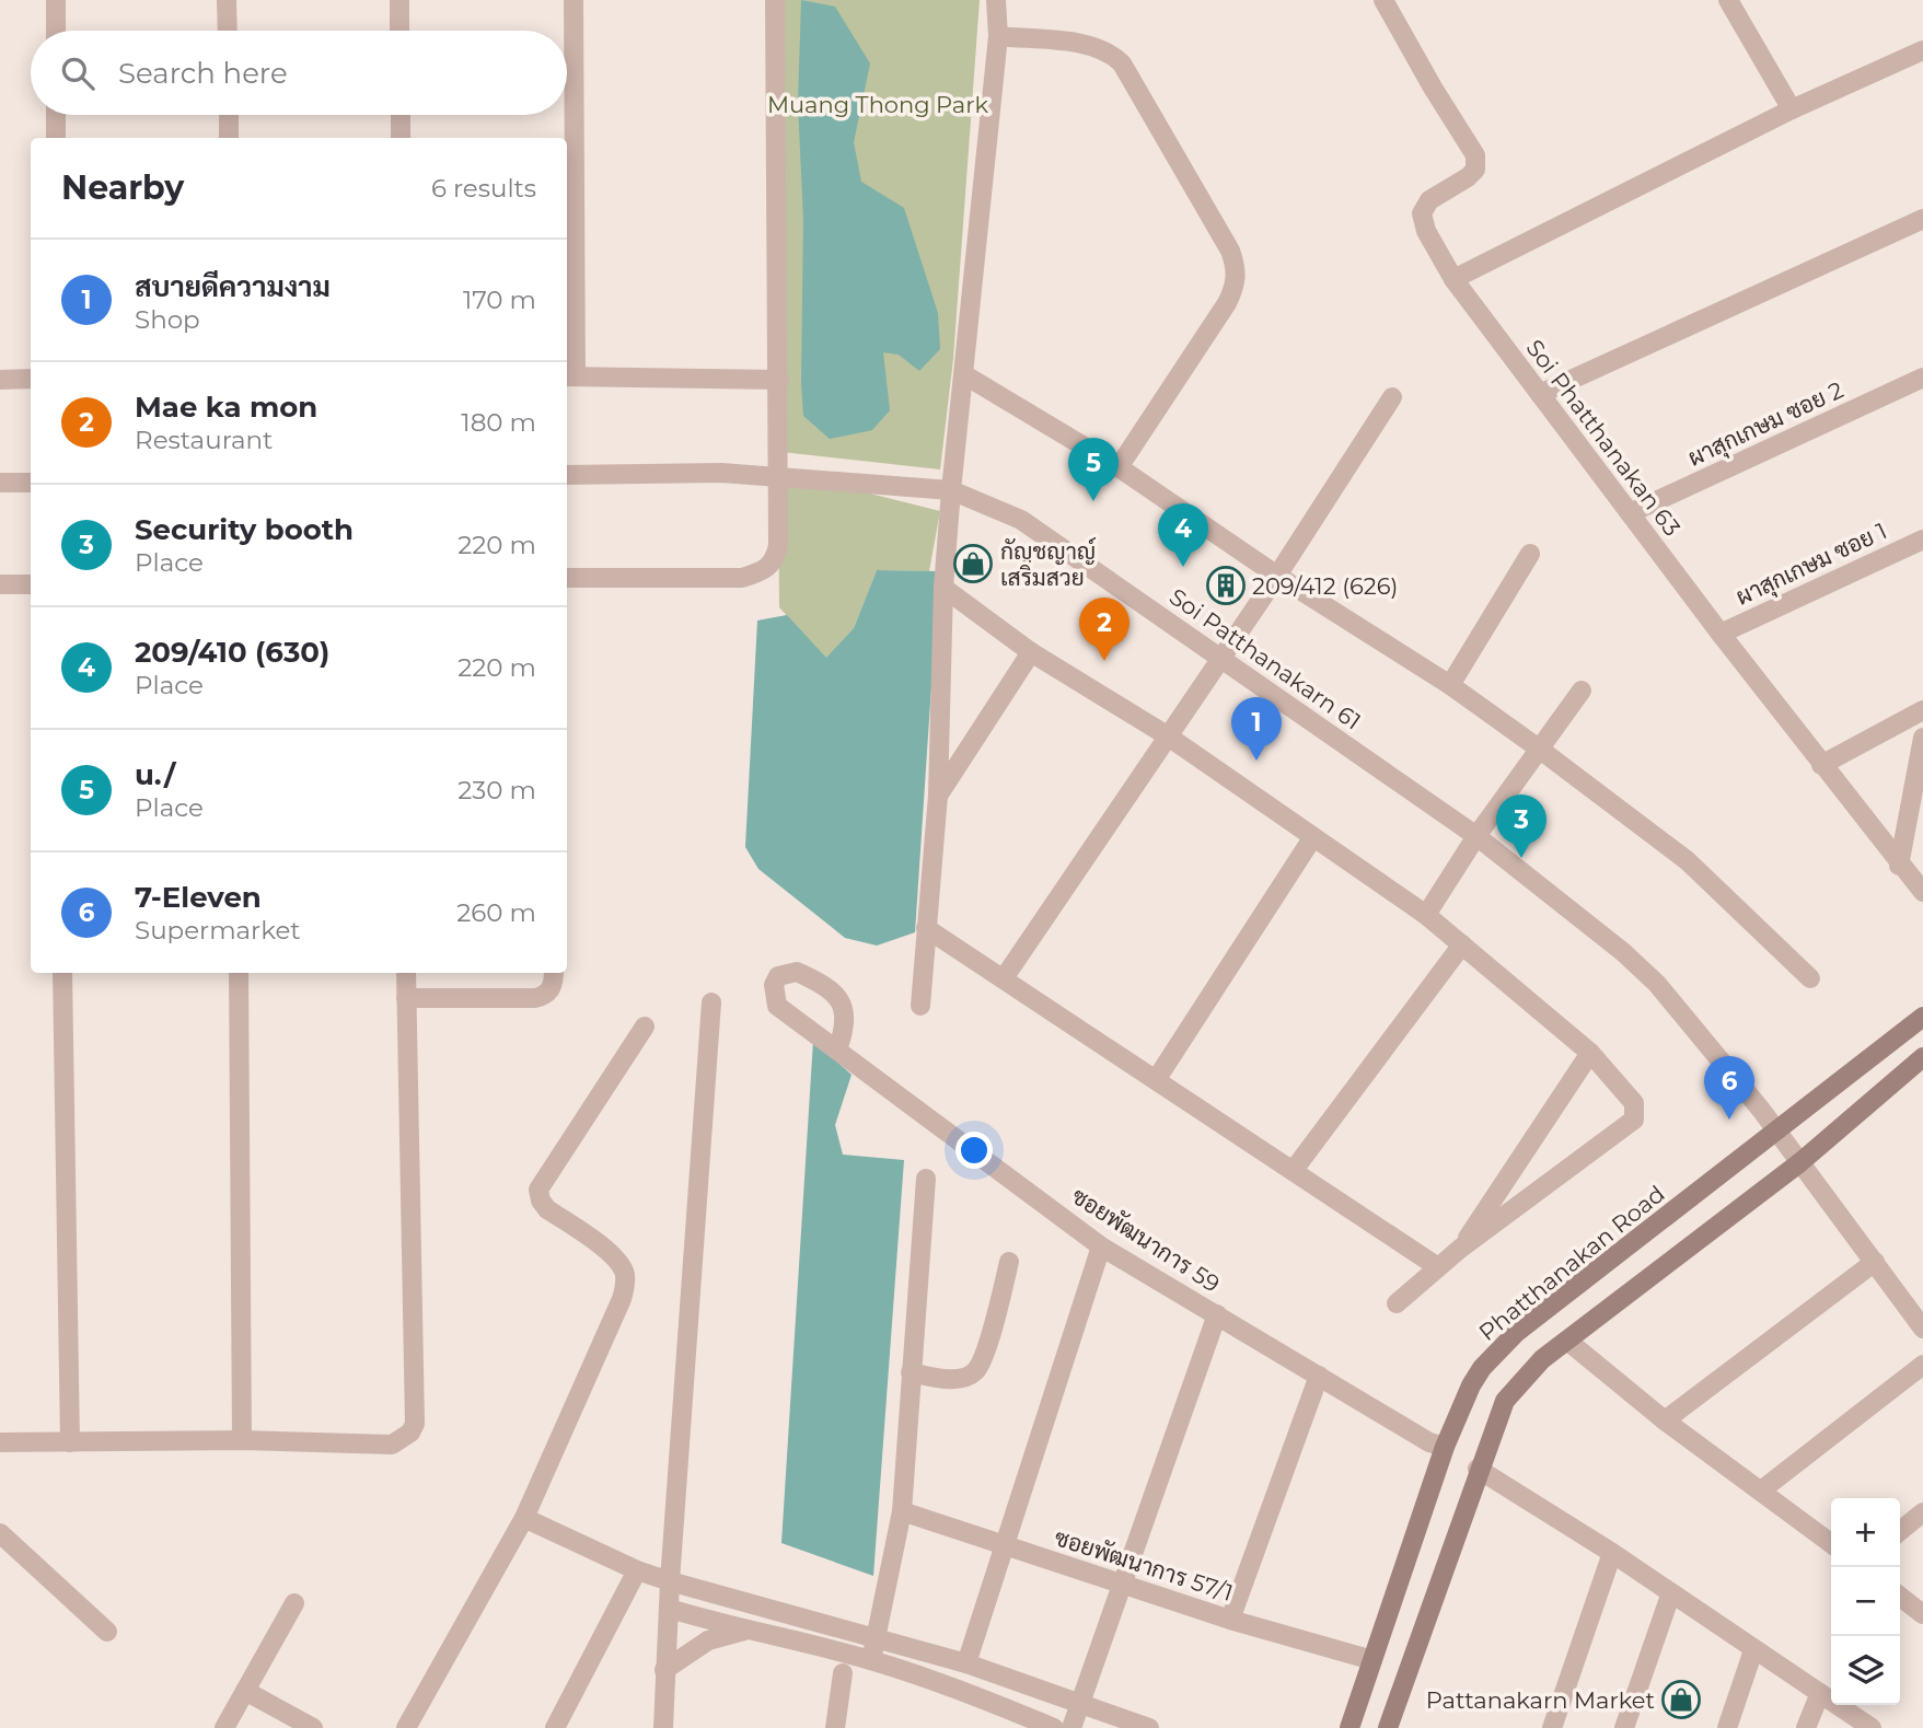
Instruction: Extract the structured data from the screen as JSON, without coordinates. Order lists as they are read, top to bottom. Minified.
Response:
{"streets":{"main road":["Phatthanakan Road"],"street":["ผาสุกเกษม ซอย 2","Soi Phatthanakan 63","ผาสุกเกษม ซอย 1","Soi Patthanakarn 61","ซอยพัฒนาการ 59","ซอยพัฒนาการ 57/1"]},"crossings":[["ผาสุกเกษม ซอย 2","Soi Phatthanakan 63"],["Soi Phatthanakan 63","ผาสุกเกษม ซอย 1"],["Soi Patthanakarn 61","Phatthanakan Road"],["ซอยพัฒนาการ 59","Phatthanakan Road"],["Phatthanakan Road","ซอยพัฒนาการ 57/1"]],"parks":["Muang Thong Park"],"places":{"shop":["กัญชญาญ์ เสริมสวย","Pattanakarn Market"],"building":["209/412 (626)"]},"page":{"search":"Search here","heading":["Nearby","6 results"],"list":[{"mark":"1","name":"สบายดีความงาม","note":"Shop","value":"170 m"},{"mark":"2","name":"Mae ka mon","note":"Restaurant","value":"180 m"},{"mark":"3","name":"Security booth","note":"Place","value":"220 m"},{"mark":"4","name":"209/410 (630)","note":"Place","value":"220 m"},{"mark":"5","name":"u./","note":"Place","value":"230 m"},{"mark":"6","name":"7-Eleven","note":"Supermarket","value":"260 m"}],"pins":["5","4","2","1","3","6"],"map_buttons":["+","−"]}}
